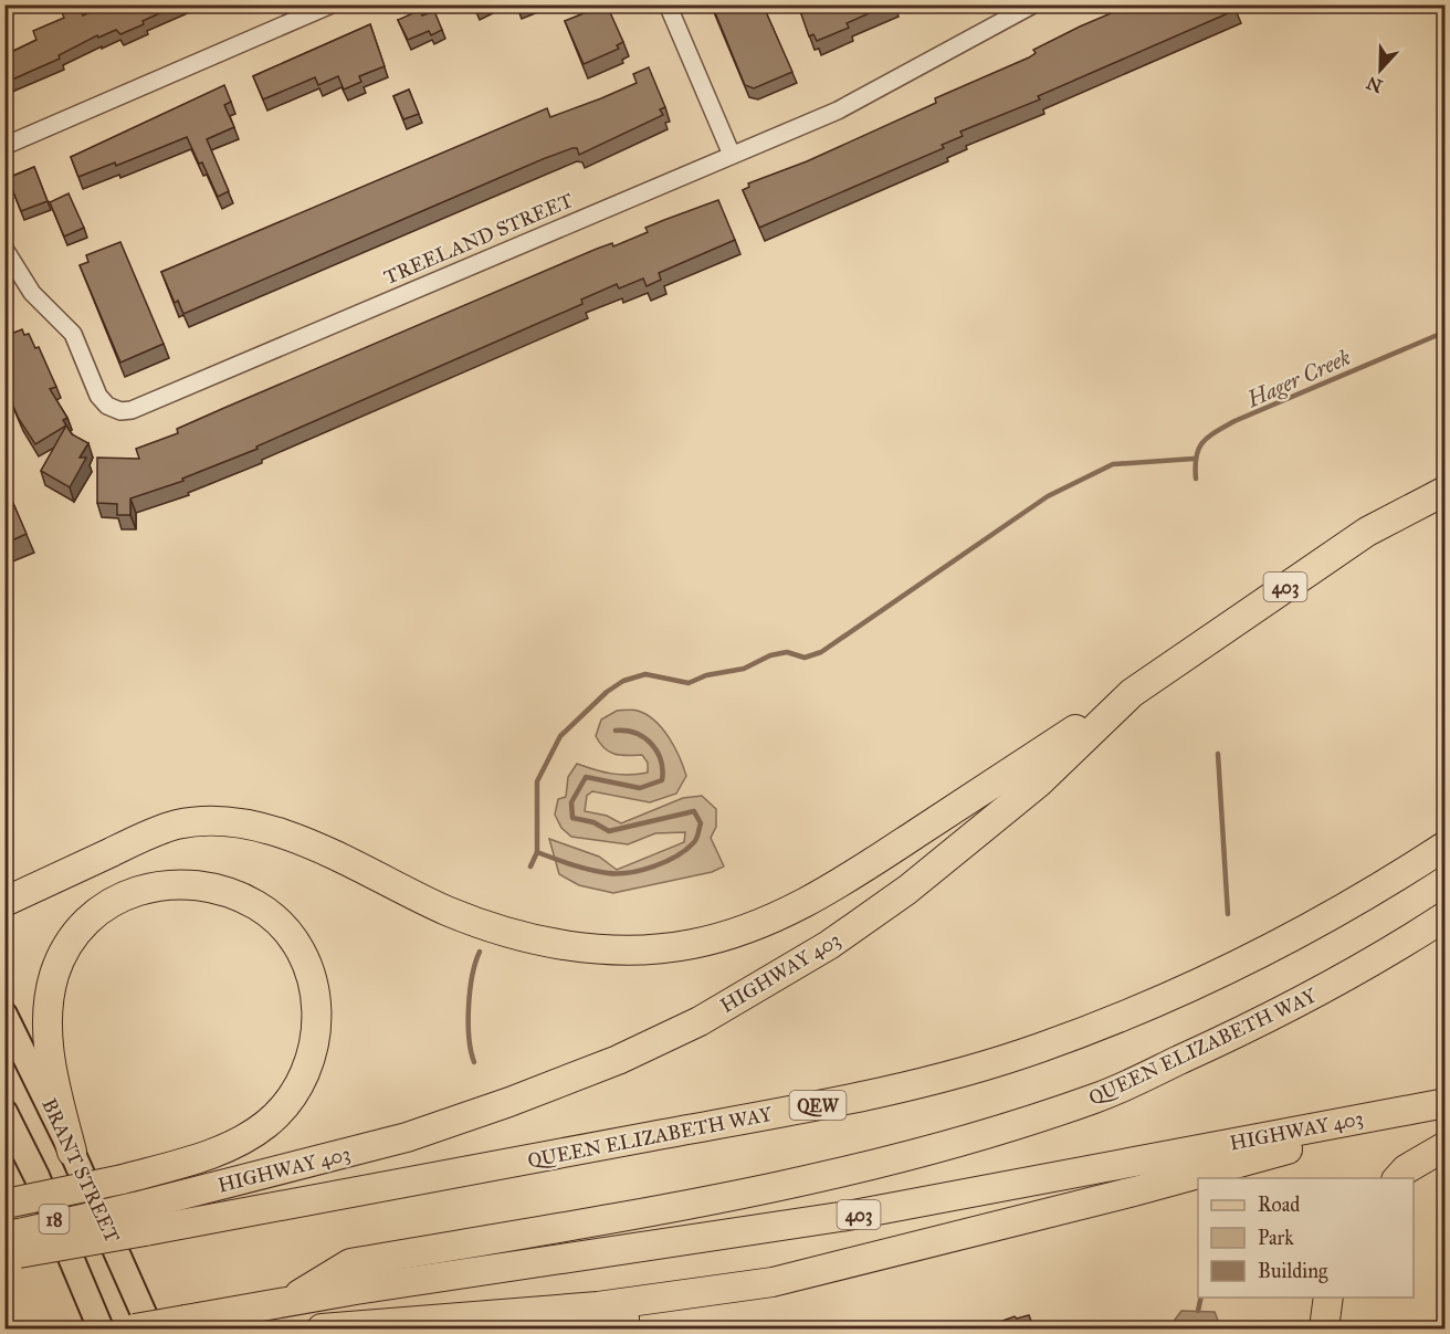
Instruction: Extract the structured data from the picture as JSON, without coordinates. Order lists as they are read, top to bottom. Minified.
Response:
{"streets":{"highway":["403","HIGHWAY 403","QUEEN ELIZABETH WAY","QEW"],"main road":["BRANT STREET","18"],"street":["TREELAND STREET"]},"crossings":[["HIGHWAY 403","QUEEN ELIZABETH WAY"]],"water":["Hager Creek"],"legend":["Road","Park","Building"],"north":"bottom"}
